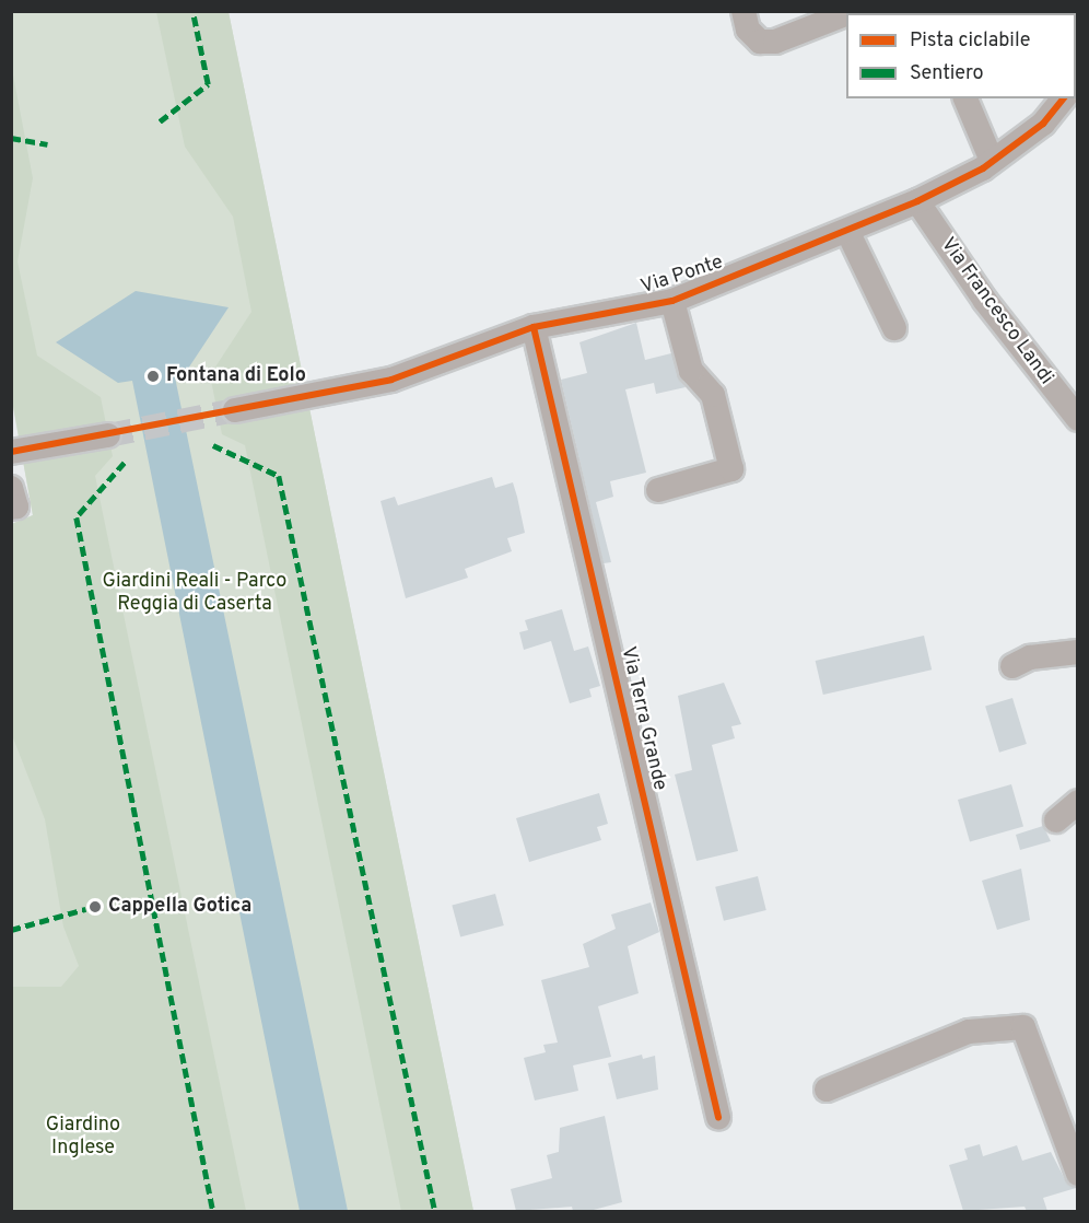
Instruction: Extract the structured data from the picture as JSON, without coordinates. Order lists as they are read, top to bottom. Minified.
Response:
{"streets":{"street":["Via Ponte","Via Francesco Landi","Via Terra Grande"]},"crossings":[["Via Ponte","Via Francesco Landi"],["Via Ponte","Via Terra Grande"]],"parks":["Giardini Reali - Parco Reggia di Caserta","Giardino Inglese"],"places":["Fontana di Eolo","Cappella Gotica"],"legend":["Pista ciclabile","Sentiero"]}
